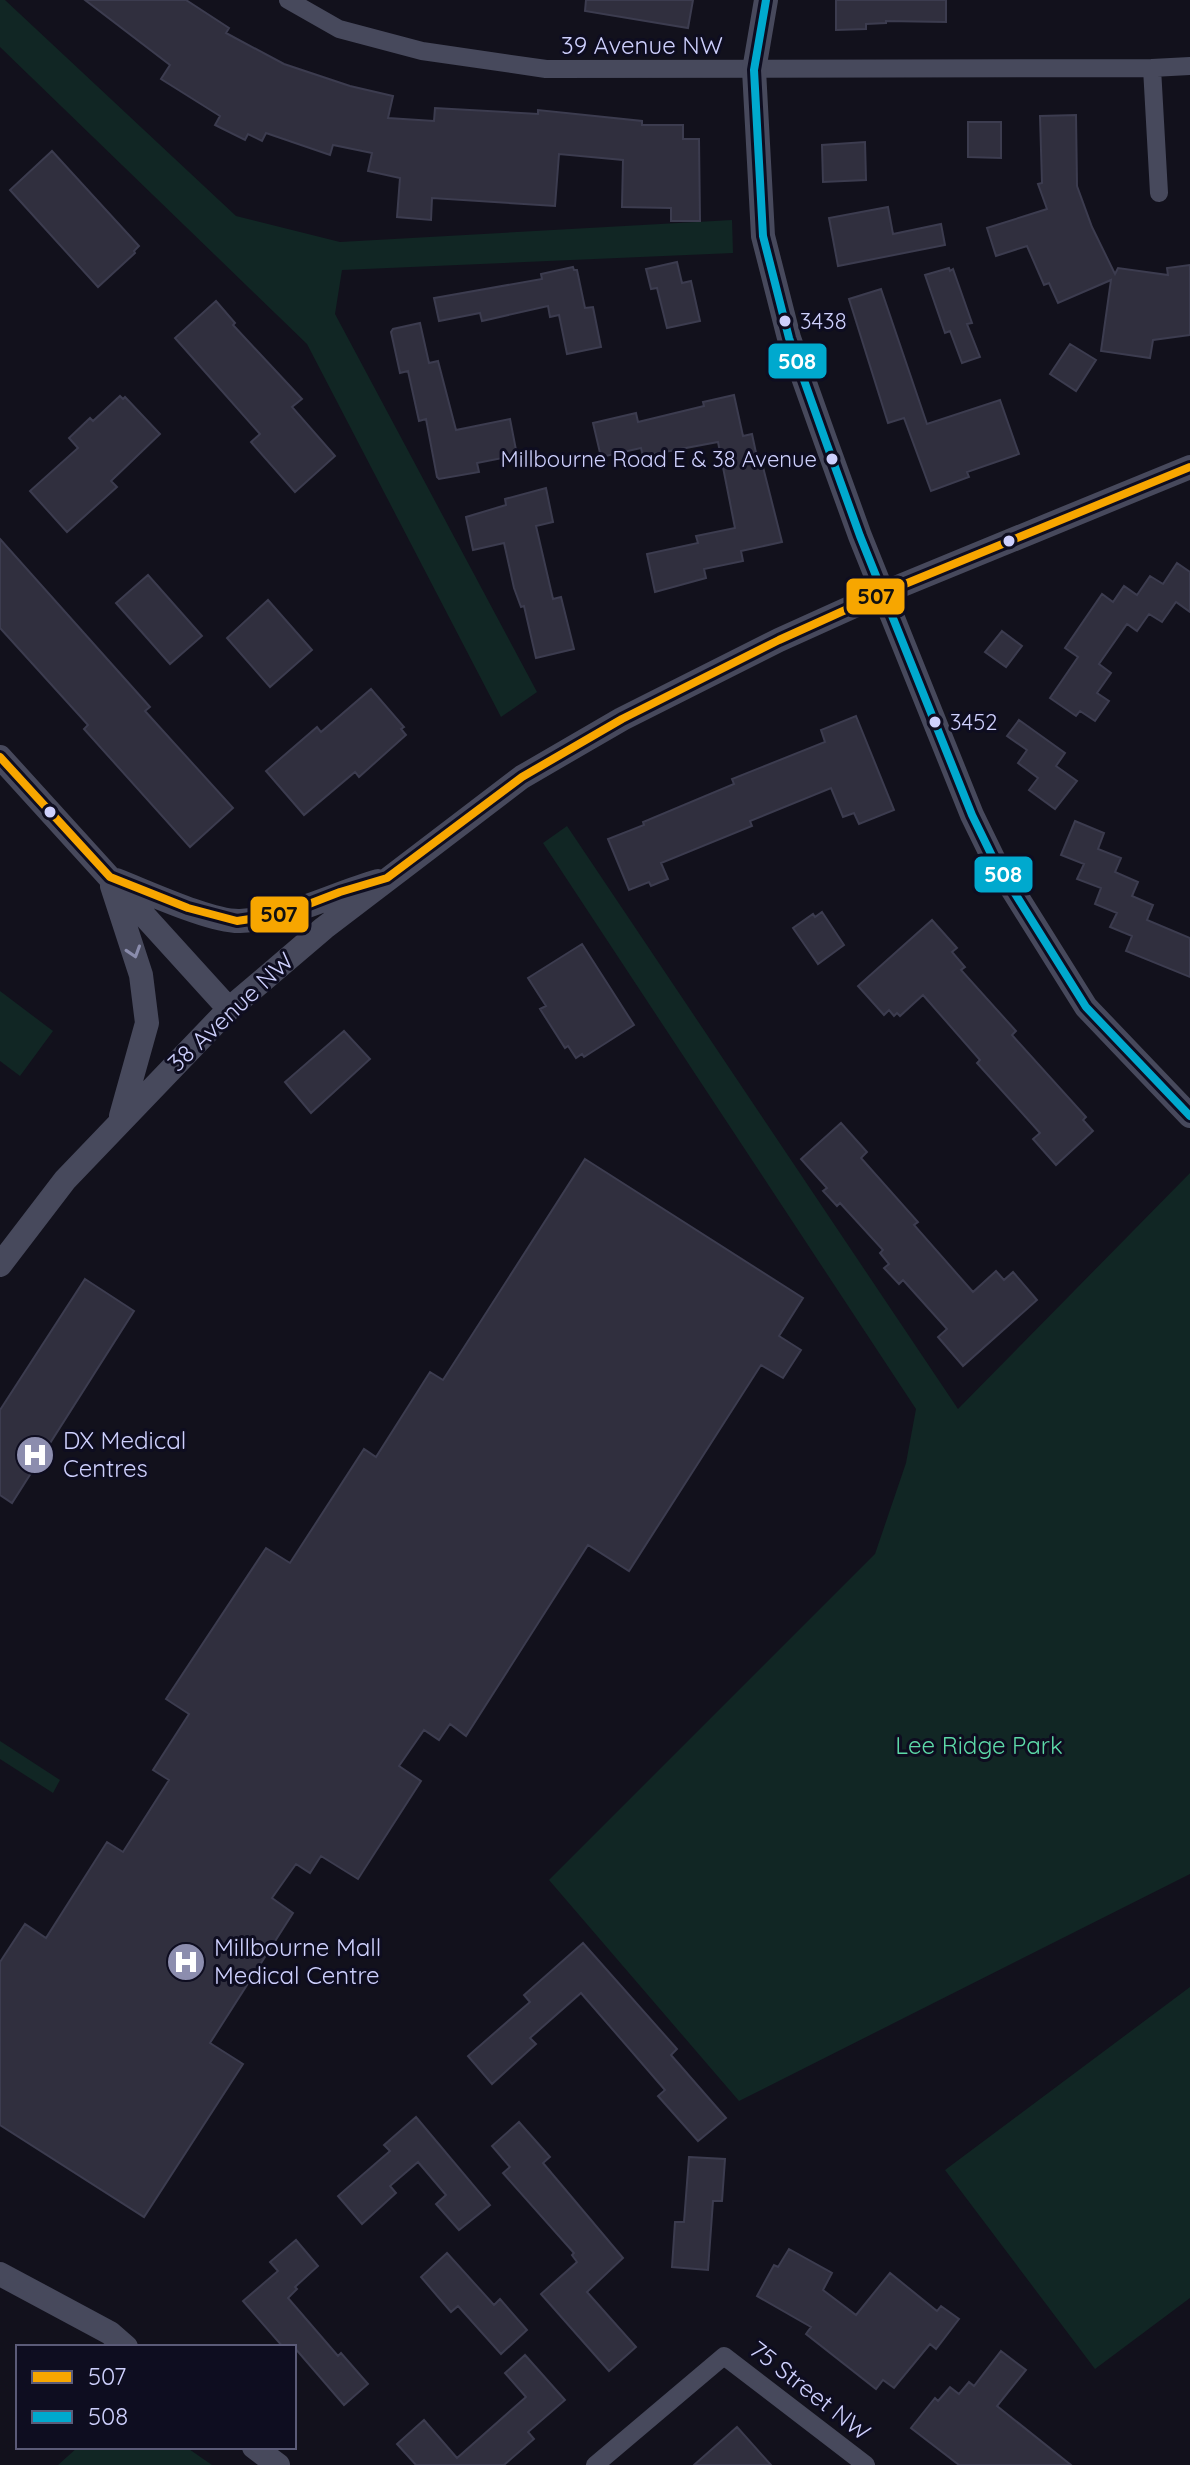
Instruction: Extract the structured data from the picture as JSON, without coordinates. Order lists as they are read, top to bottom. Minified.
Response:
{"streets":{"street":["39 Avenue NW","38 Avenue NW","75 Street NW"]},"parks":["Lee Ridge Park"],"places":{"other":["3438","Millbourne Road E & 38 Avenue","3452"],"hospital":["DX Medical Centres","Millbourne Mall Medical Centre"]},"lines":["transit line 508","transit line 507"],"legend":["507","508"]}
